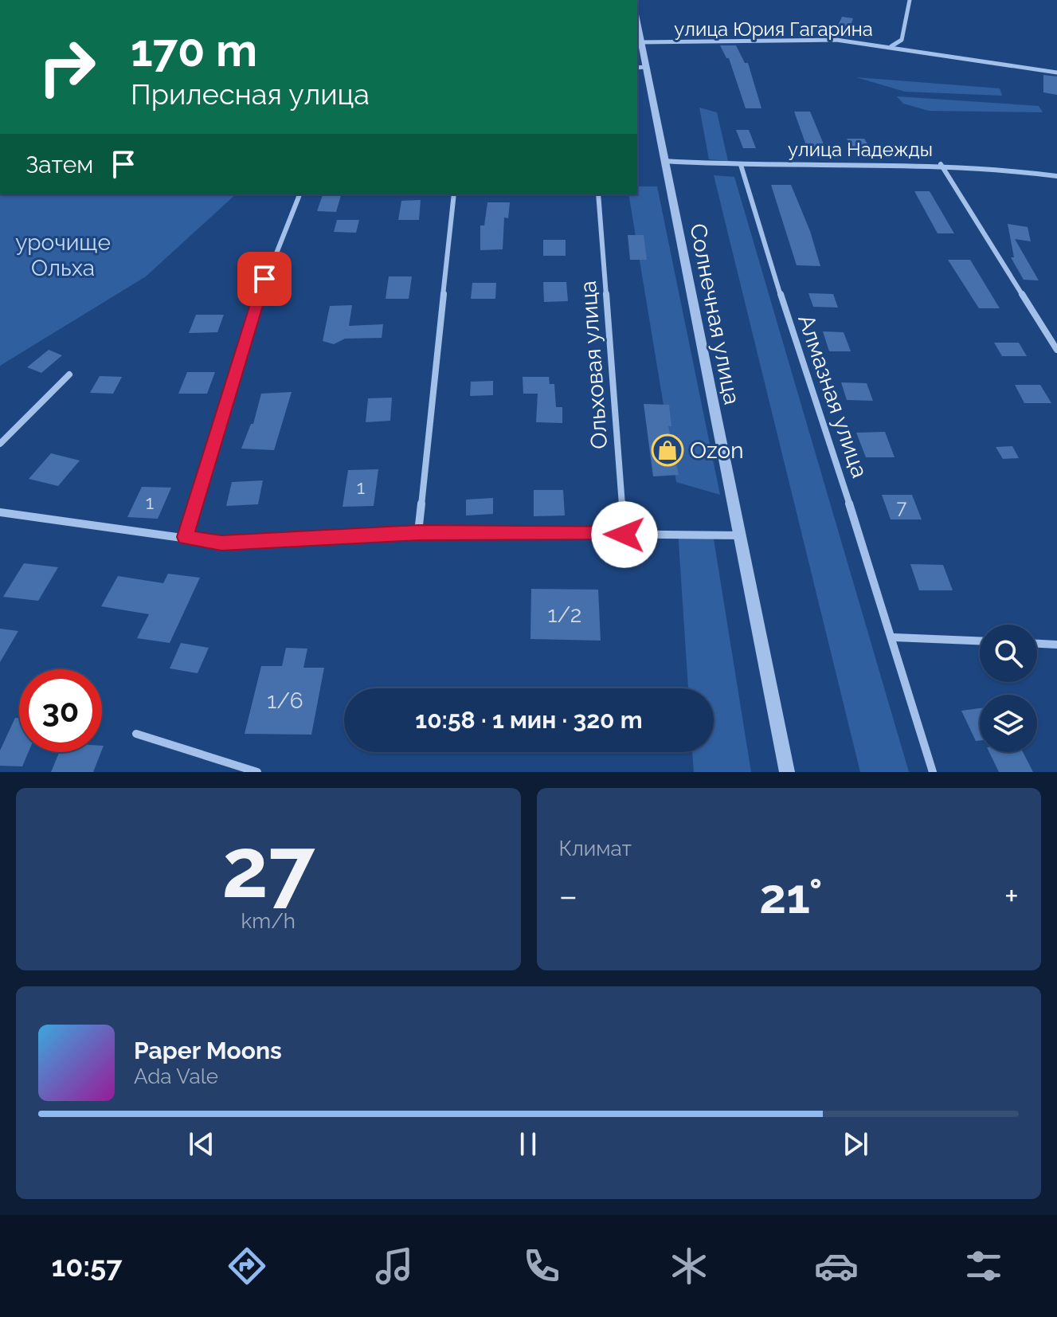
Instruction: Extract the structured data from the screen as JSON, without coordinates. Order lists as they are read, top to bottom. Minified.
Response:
{"streets":{"street":["улица Юрия Гагарина","улица Надежды","Солнечная улица","Ольховая улица","Алмазная улица"]},"crossings":[["улица Юрия Гагарина","Солнечная улица"],["улица Надежды","Солнечная улица"],["улица Надежды","Алмазная улица"]],"parks":["урочище Ольха"],"places":{"shop":["Ozon"]},"house_numbers":["1","1","7","1/2","1/6"],"page":{"turn":["170 m","Прилесная улица"],"then":"Затем","limit":"30","trip":"10:58 · 1 мин · 320 m","tile":[["27","km/h"],"Климат"],"heat":["−","21°","+"],"song":["Paper Moons","Ada Vale"],"tabs":"10:57"}}
